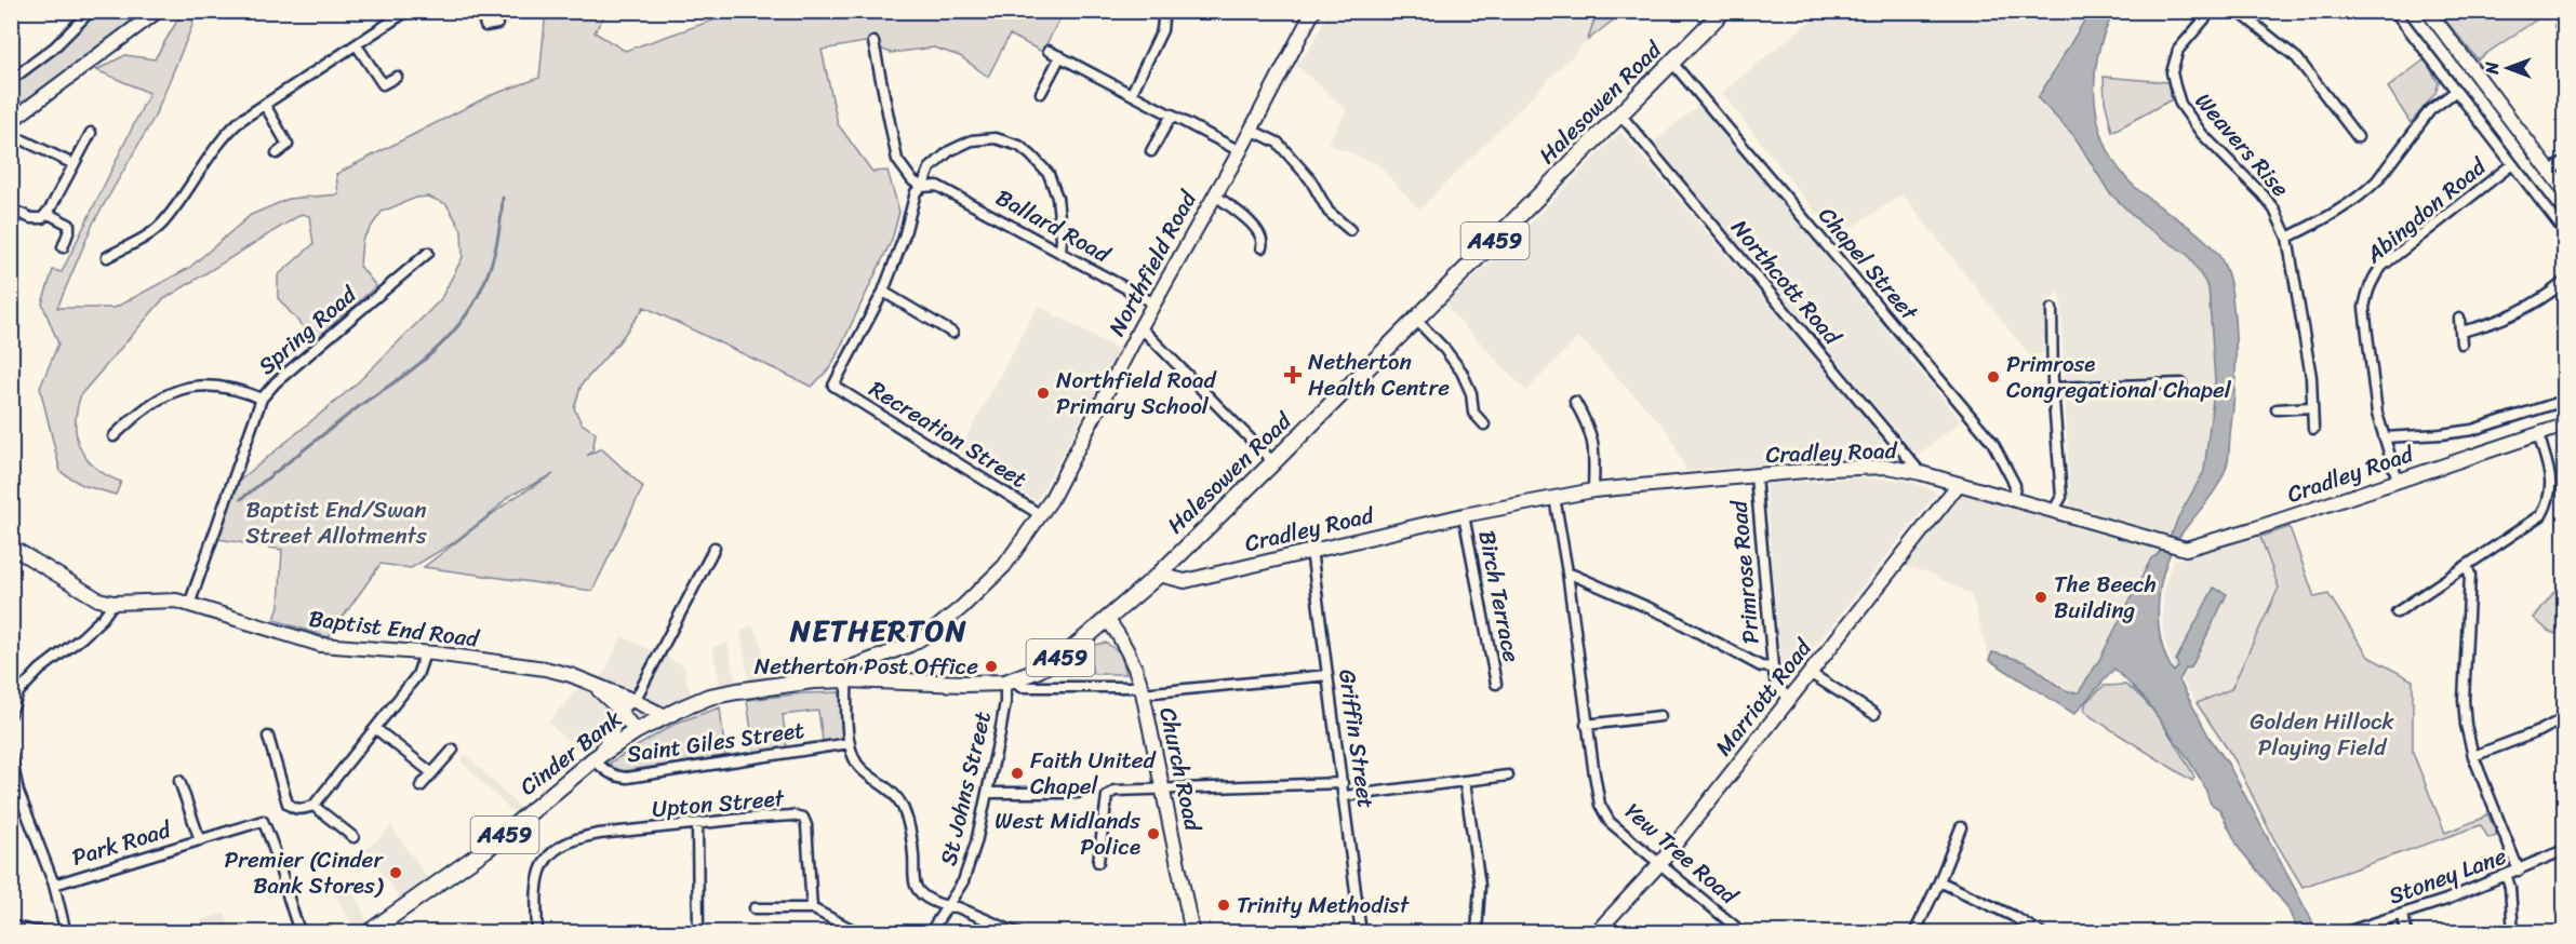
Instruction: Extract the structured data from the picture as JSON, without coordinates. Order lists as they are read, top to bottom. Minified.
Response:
{"streets":{"main road":["Halesowen Road","A459","Cinder Bank"],"street":["Weavers Rise","Abingdon Road","Ballard Road","Northfield Road","Chapel Street","Northcott Road","Spring Road","Recreation Street","Cradley Road","Primrose Road","Birch Terrace","Baptist End Road","Marriott Road","Griffin Street","Saint Giles Street","Church Road","St Johns Street","Upton Street","Park Road","Yew Tree Road","Stoney Lane"]},"crossings":[["Halesowen Road","Northfield Road"],["Halesowen Road","Chapel Street"],["Halesowen Road","Northcott Road"],["Halesowen Road","Cradley Road"],["Halesowen Road","Cinder Bank"],["Halesowen Road","Church Road"],["Halesowen Road","St Johns Street"],["Abingdon Road","Cradley Road"],["Ballard Road","Northfield Road"],["Northfield Road","Recreation Street"],["Chapel Street","Cradley Road"],["Northcott Road","Cradley Road"],["Spring Road","Baptist End Road"],["Cradley Road","Primrose Road"],["Cradley Road","Birch Terrace"],["Cradley Road","Marriott Road"],["Cradley Road","Griffin Street"],["Cradley Road","Yew Tree Road"],["Primrose Road","Marriott Road"],["Baptist End Road","Cinder Bank"],["Marriott Road","Yew Tree Road"],["Saint Giles Street","Cinder Bank"]],"districts":["NETHERTON"],"parks":["Baptist End/Swan Street Allotments","Golden Hillock Playing Field"],"places":{"health":["Netherton Health Centre"],"other":["Primrose Congregational Chapel","Northfield Road Primary School","The Beech Building","Netherton Post Office","Faith United Chapel","West Midlands Police","Premier (Cinder Bank Stores)","Trinity Methodist"]},"north":"left"}
